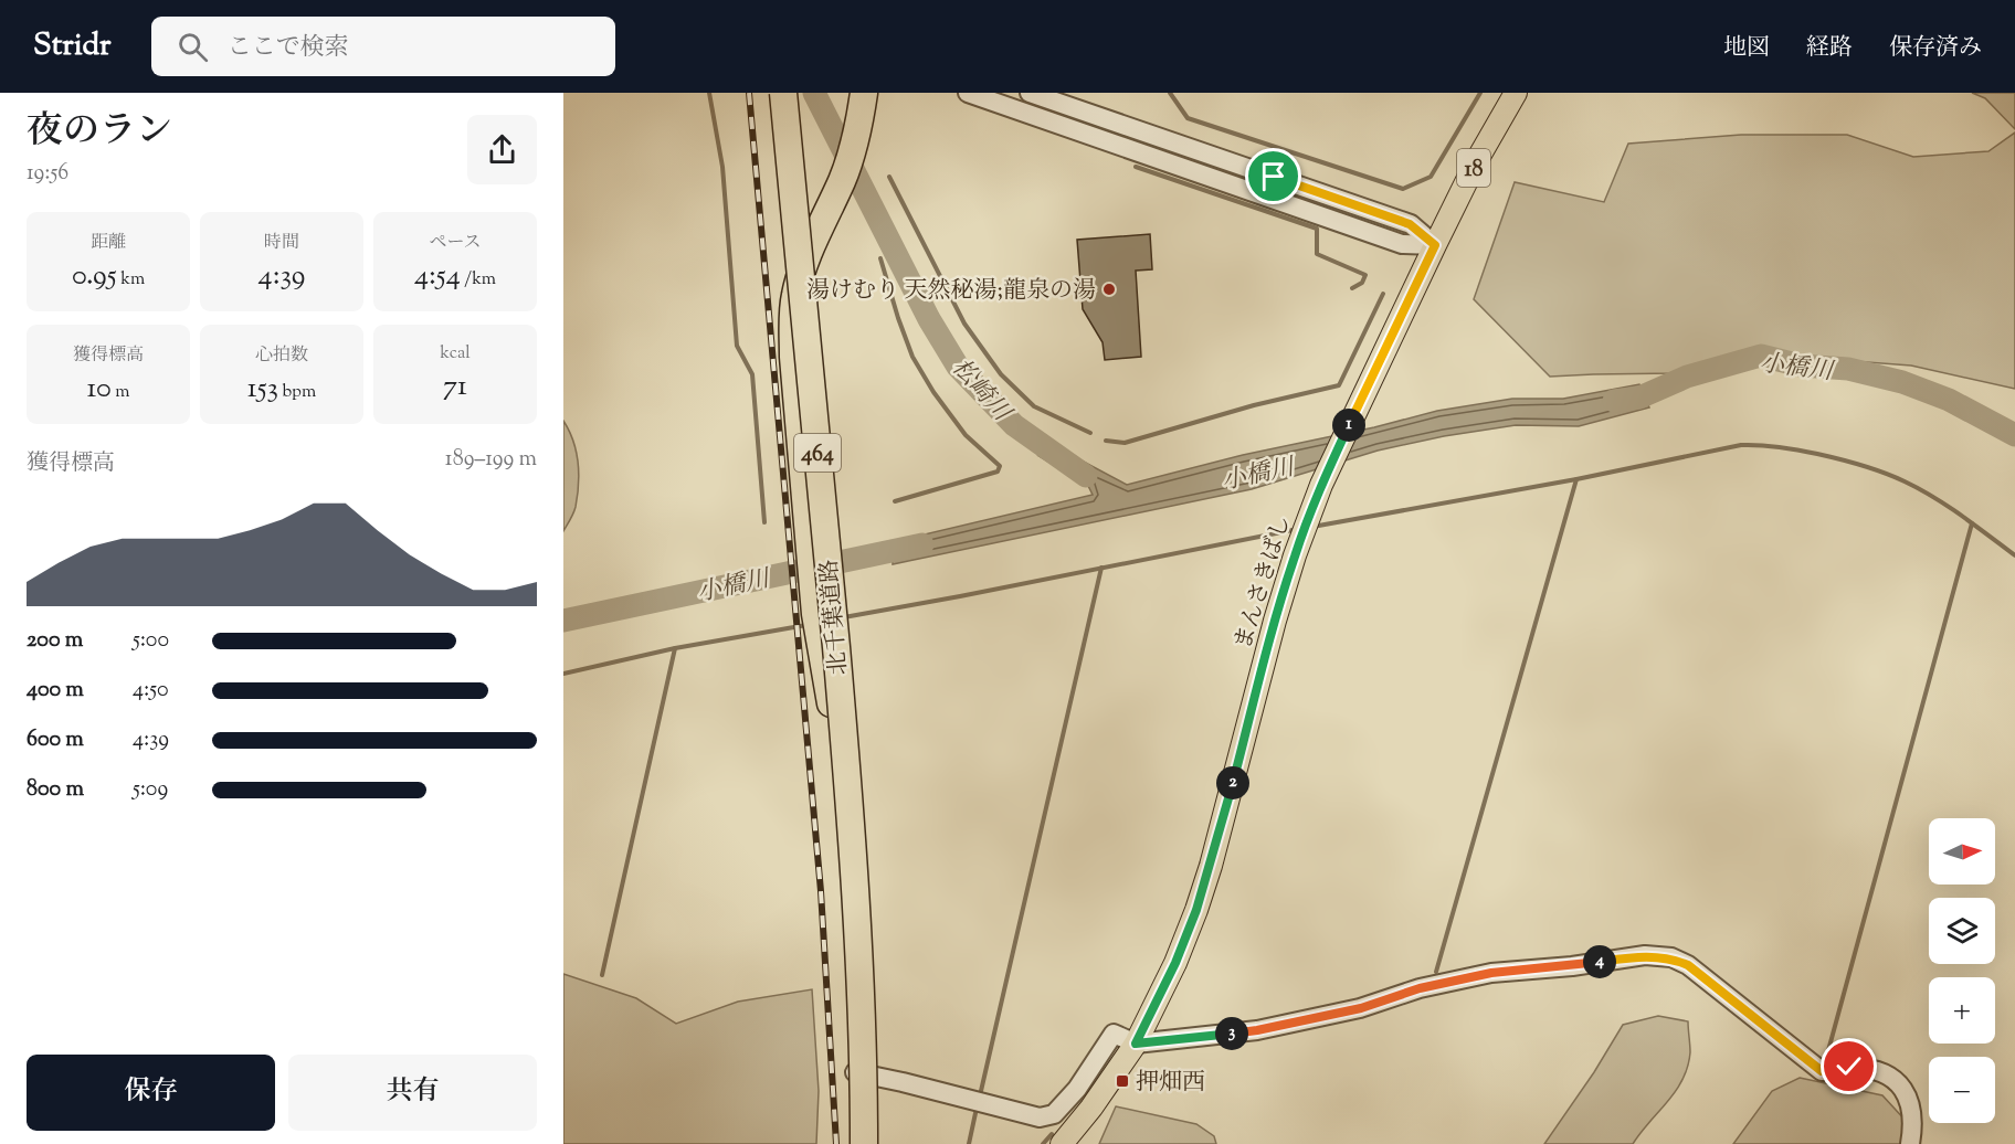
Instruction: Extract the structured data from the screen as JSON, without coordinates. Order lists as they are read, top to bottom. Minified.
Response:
{"streets":{"highway":["464","北千葉道路"],"main road":["18","まんさきばし"]},"crossings":[["18","まんさきばし"]],"water":["小橋川","松崎川"],"places":{"other":["湯けむり 天然秘湯;龍泉の湯"],"transit":["押畑西"]},"north":"right","page":{"header":"Stridr","search":"ここで検索","nav":["地図","経路","保存済み"],"heading":["夜のラン","19:56"],"stats":[["距離","0.95 km"],["時間","4:39"],["ペース","4:54 /km"],["獲得標高","10 m"],["心拍数","153 bpm"],["kcal","71"]],"pins":["1","2","4","3"],"chart":["獲得標高","189–199 m"],"list":[{"name":"200 m","note":"5:00"},{"name":"400 m","note":"4:50"},{"name":"600 m","note":"4:39"},{"name":"800 m","note":"5:09"}],"map_buttons":["+","−"],"buttons":["保存","共有"]}}
